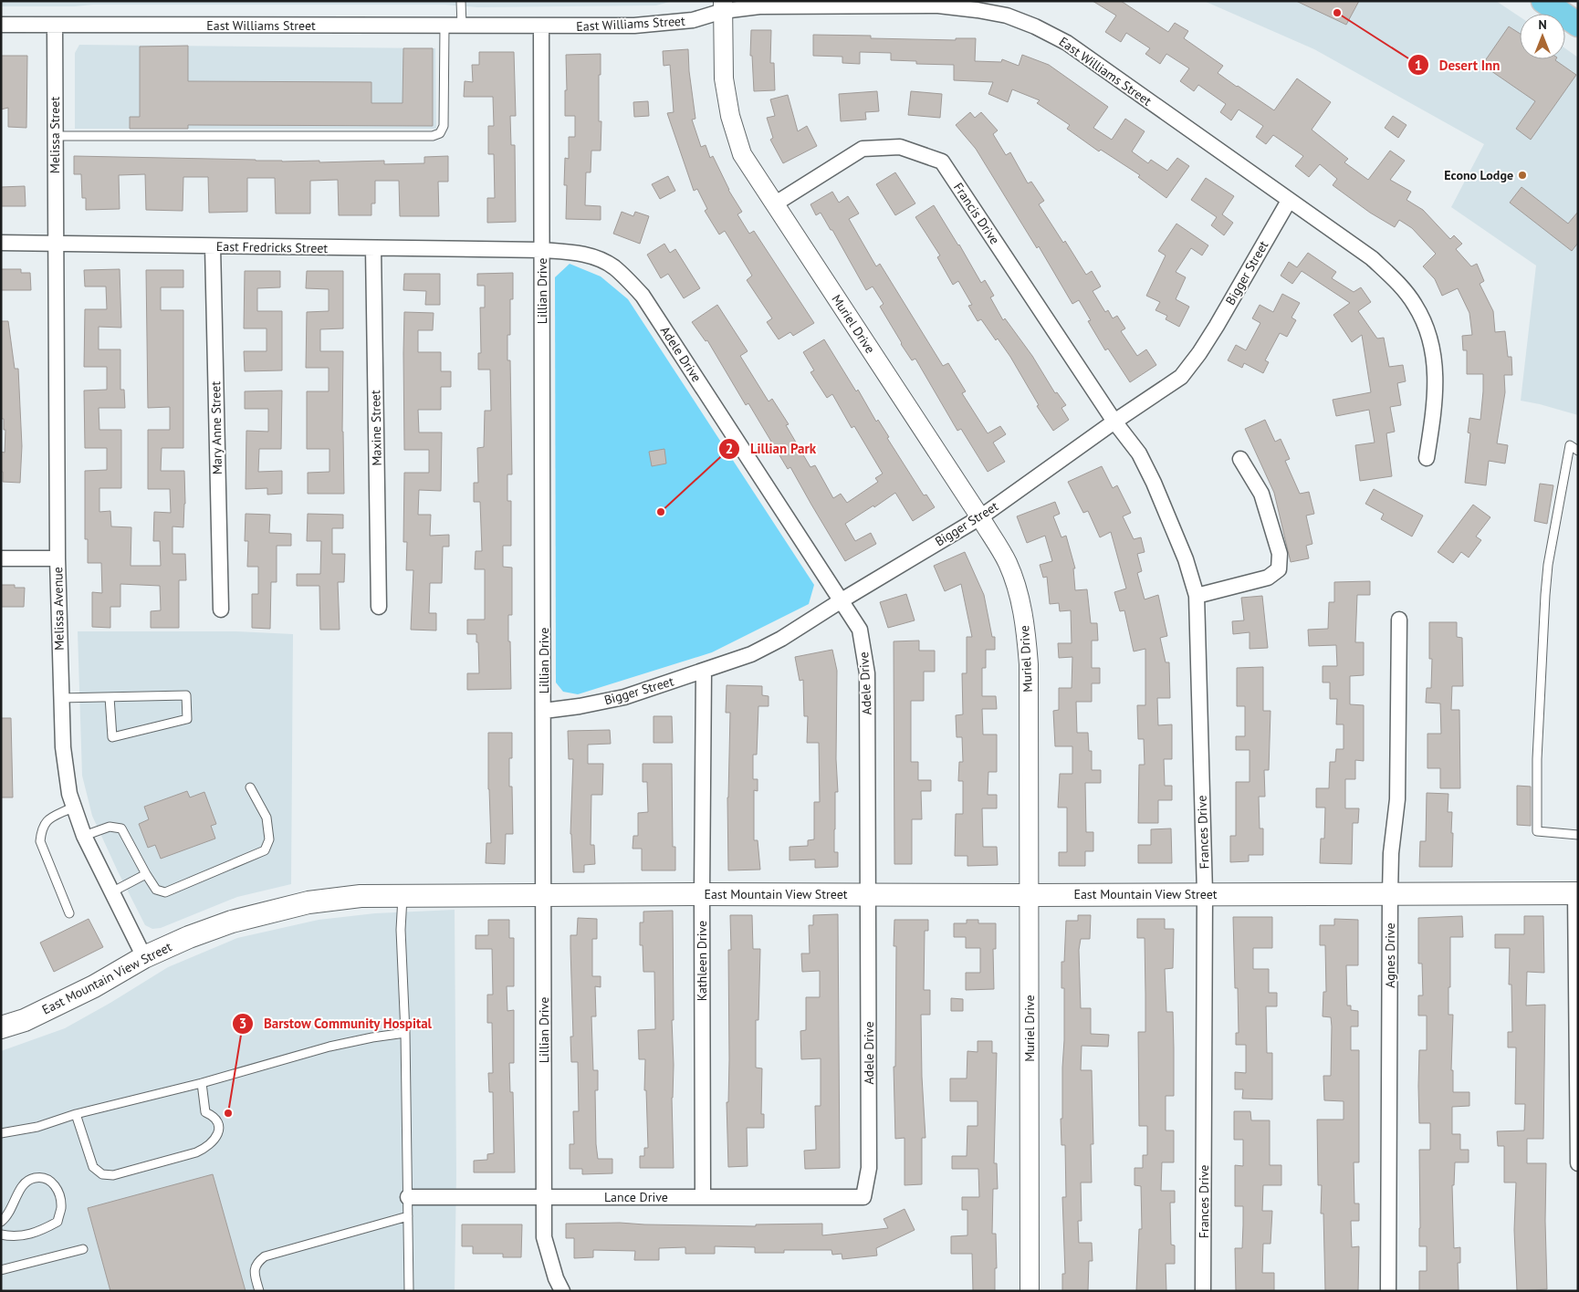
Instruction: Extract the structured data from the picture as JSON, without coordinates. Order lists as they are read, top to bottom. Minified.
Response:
{"streets":{"main road":["East Mountain View Street"],"street":["East Williams Street","Melissa Street","Francis Drive","East Fredricks Street","Bigger Street","Lillian Drive","Muriel Drive","Adele Drive","Mary Anne Street","Maxine Street","Melissa Avenue","Frances Drive","Agnes Drive","Kathleen Drive","Lance Drive"]},"crossings":[["East Williams Street","Melissa Street"],["East Williams Street","Bigger Street"],["East Williams Street","Lillian Drive"],["East Williams Street","Muriel Drive"],["Melissa Street","East Fredricks Street"],["Melissa Street","Melissa Avenue"],["Francis Drive","Bigger Street"],["Francis Drive","Muriel Drive"],["Francis Drive","Frances Drive"],["East Fredricks Street","Lillian Drive"],["East Fredricks Street","Adele Drive"],["East Fredricks Street","Mary Anne Street"],["East Fredricks Street","Maxine Street"],["East Fredricks Street","Melissa Avenue"],["Bigger Street","Lillian Drive"],["Bigger Street","Muriel Drive"],["Bigger Street","Adele Drive"],["Bigger Street","Frances Drive"],["Bigger Street","Kathleen Drive"],["Lillian Drive","Adele Drive"],["Lillian Drive","East Mountain View Street"],["Lillian Drive","Lance Drive"],["Muriel Drive","East Mountain View Street"],["Adele Drive","East Mountain View Street"],["Adele Drive","Lance Drive"],["Melissa Avenue","East Mountain View Street"],["Frances Drive","East Mountain View Street"],["East Mountain View Street","Agnes Drive"],["East Mountain View Street","Kathleen Drive"],["Kathleen Drive","Lance Drive"]],"places":["Desert Inn","Econo Lodge","Lillian Park","Barstow Community Hospital"],"north":"top"}
